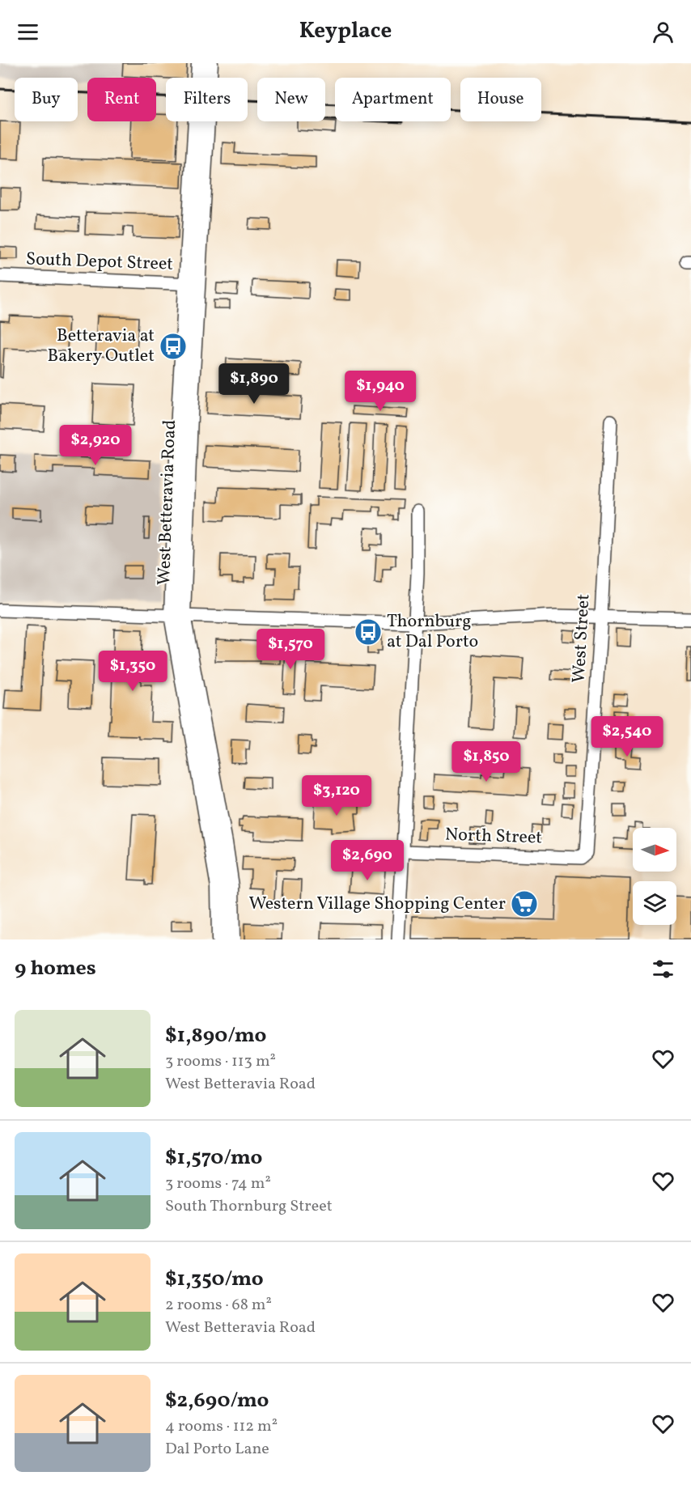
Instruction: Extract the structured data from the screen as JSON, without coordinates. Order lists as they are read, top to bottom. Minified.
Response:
{"streets":{"main road":["West Betteravia Road"],"street":["South Depot Street","West Street","North Street"]},"crossings":[["South Depot Street","West Betteravia Road"],["West Street","North Street"]],"places":{"bus stop":["Betteravia at Bakery Outlet","Thornburg at Dal Porto"],"supermarket":["Western Village Shopping Center"]},"north":"right","page":{"header":"Keyplace","chip":["Buy","Rent","Filters","New","Apartment","House"],"price":["$1,890","$1,940","$2,920","$1,570","$1,350","$2,540","$1,850","$3,120","$2,690"],"heading":"9 homes","list":[{"name":"$1,890/mo","note":"3 rooms · 113 m² · West Betteravia Road"},{"name":"$1,570/mo","note":"3 rooms · 74 m² · South Thornburg Street"},{"name":"$1,350/mo","note":"2 rooms · 68 m² · West Betteravia Road"},{"name":"$2,690/mo","note":"4 rooms · 112 m² · Dal Porto Lane"}]}}
